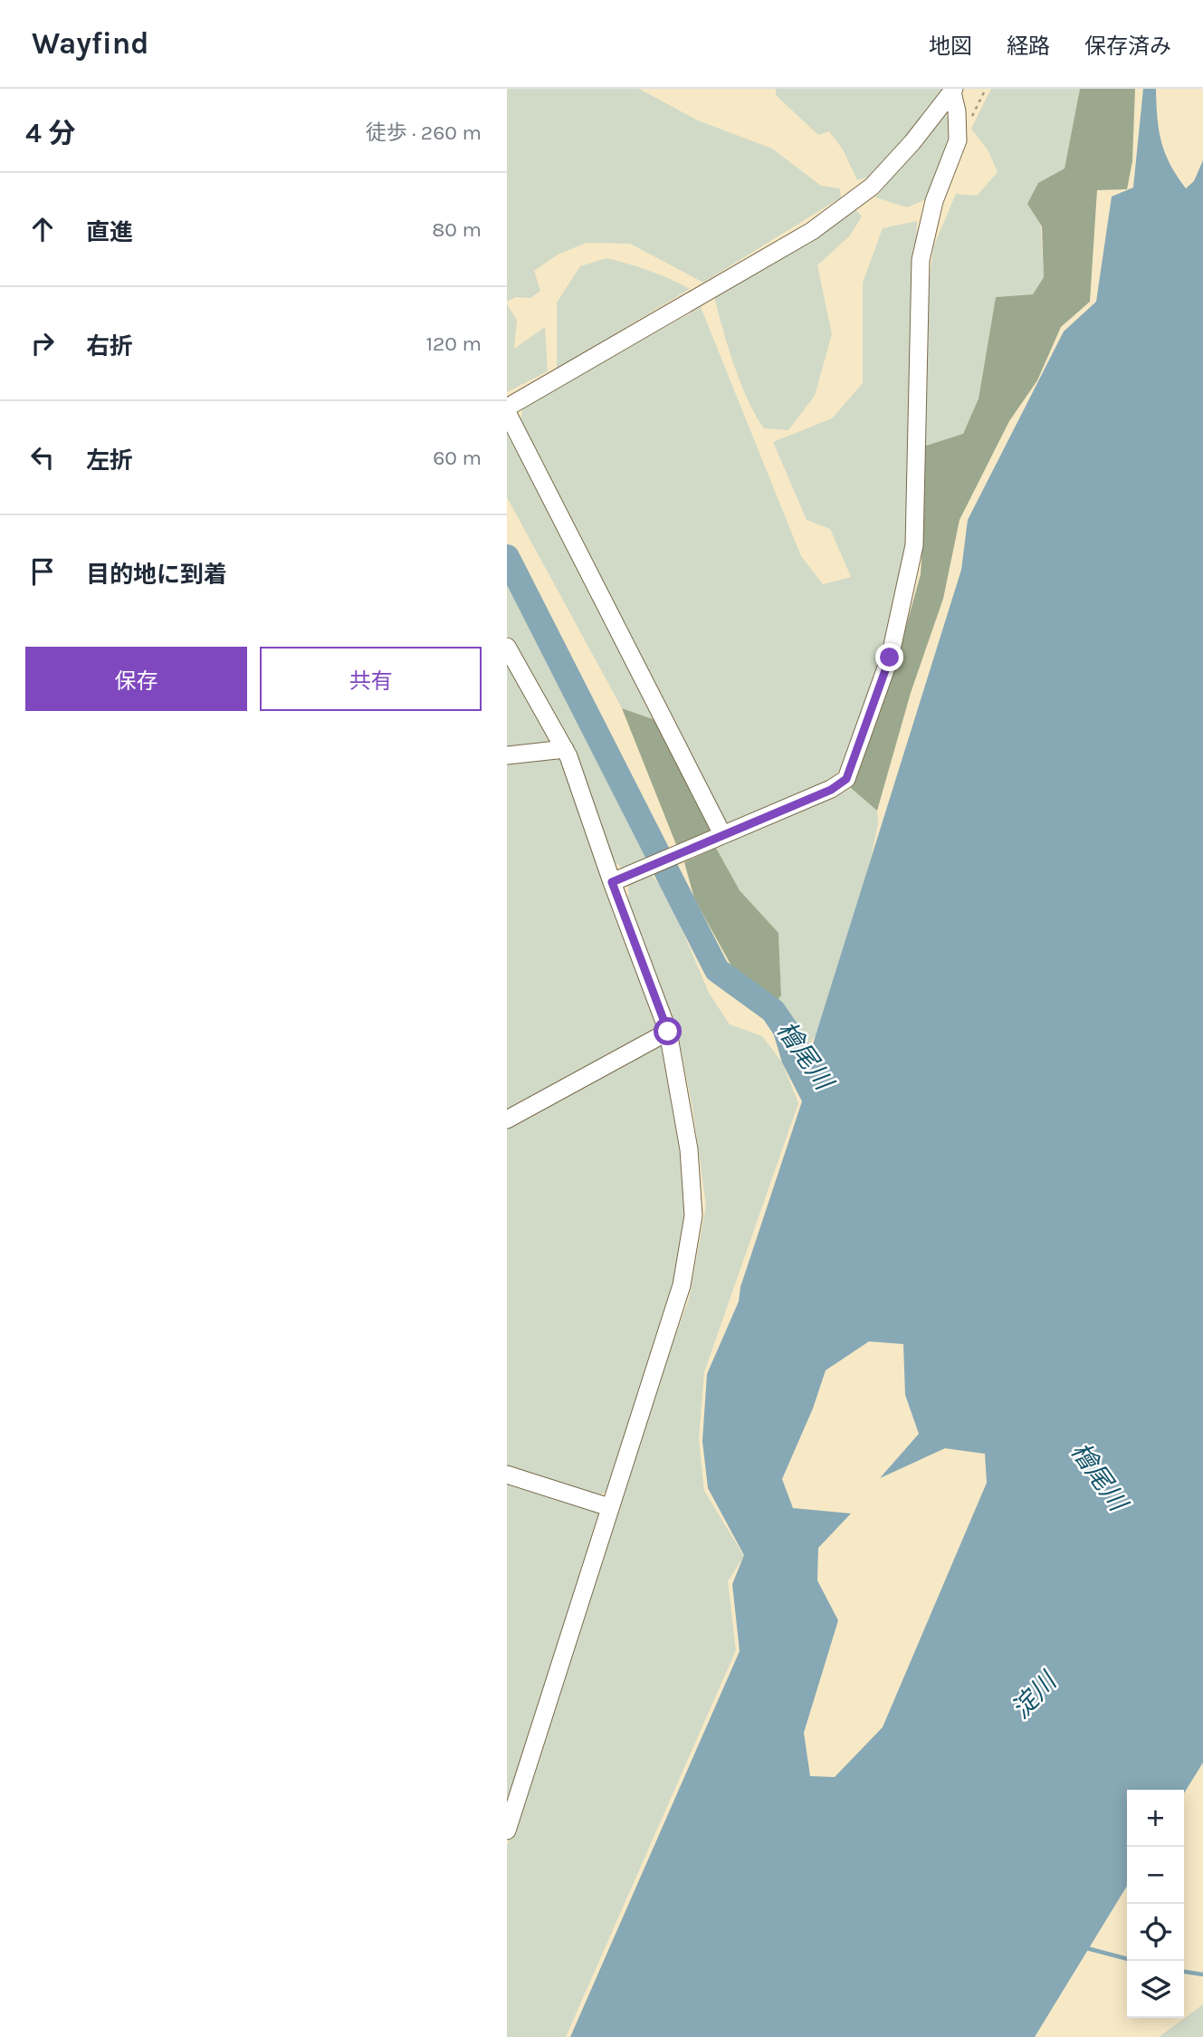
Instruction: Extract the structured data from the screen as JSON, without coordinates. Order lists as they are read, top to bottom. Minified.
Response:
{"water":["檜尾川","淀川"],"page":{"header":"Wayfind","nav":["地図","経路","保存済み"],"heading":["4 分","徒歩 · 260 m"],"list":[["直進","80 m"],["右折","120 m"],["左折","60 m"],"目的地に到着"],"buttons":["保存","共有"],"map_buttons":["+","−"]}}
